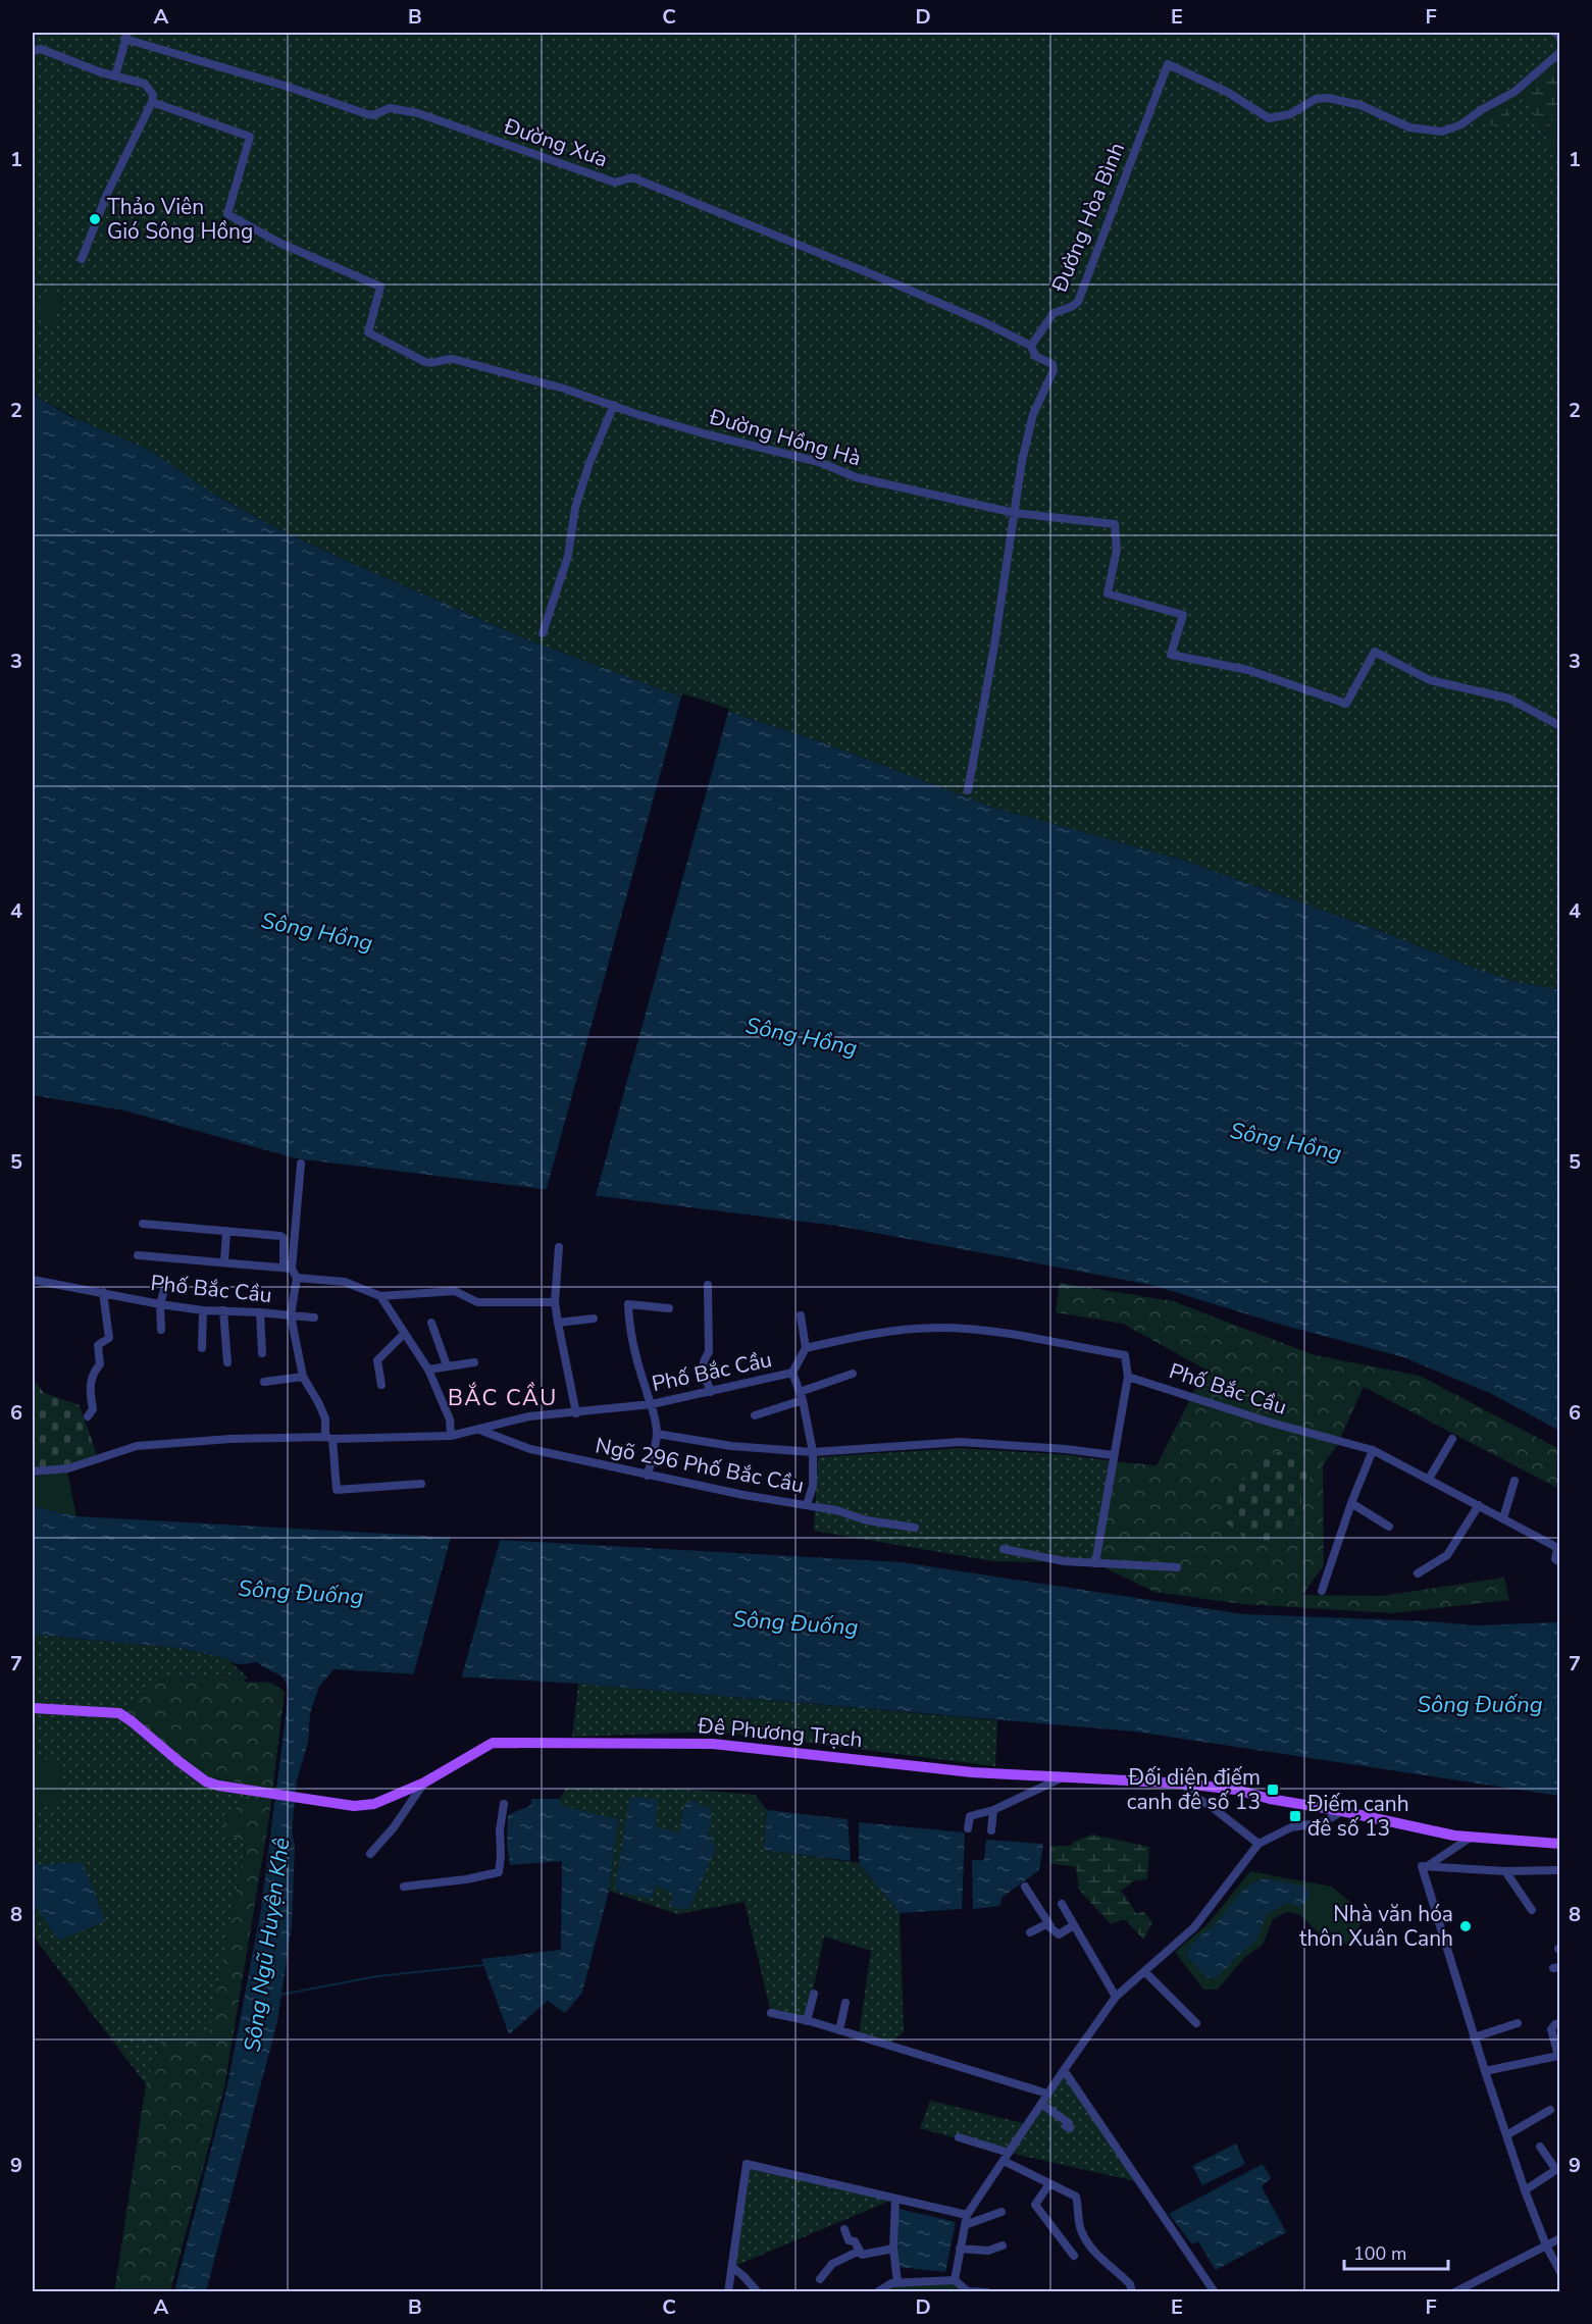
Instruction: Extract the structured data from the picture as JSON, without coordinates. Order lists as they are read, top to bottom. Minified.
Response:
{"streets":{"main road":["Đê Phương Trạch"],"street":["Đường Xưa","Đường Hòa Bình","Đường Hồng Hà","Phố Bắc Cầu","Ngõ 296 Phố Bắc Cầu"]},"crossings":[["Đường Xưa","Đường Hòa Bình"],["Phố Bắc Cầu","Ngõ 296 Phố Bắc Cầu"]],"districts":["BẮC CẦU"],"water":["Sông Hồng","Sông Đuống","Sông Ngũ Huyện Khê"],"places":{"other":["Thảo Viên Gió Sông Hồng","Nhà văn hóa thôn Xuân Canh"],"transit":["Đối diện điếm canh đê số 13","Điếm canh đê số 13"]},"scale_bar":"100 m","grid":{"columns":["A","B","C","D","E","F"],"rows":["1","2","3","4","5","6","7","8","9"]}}
